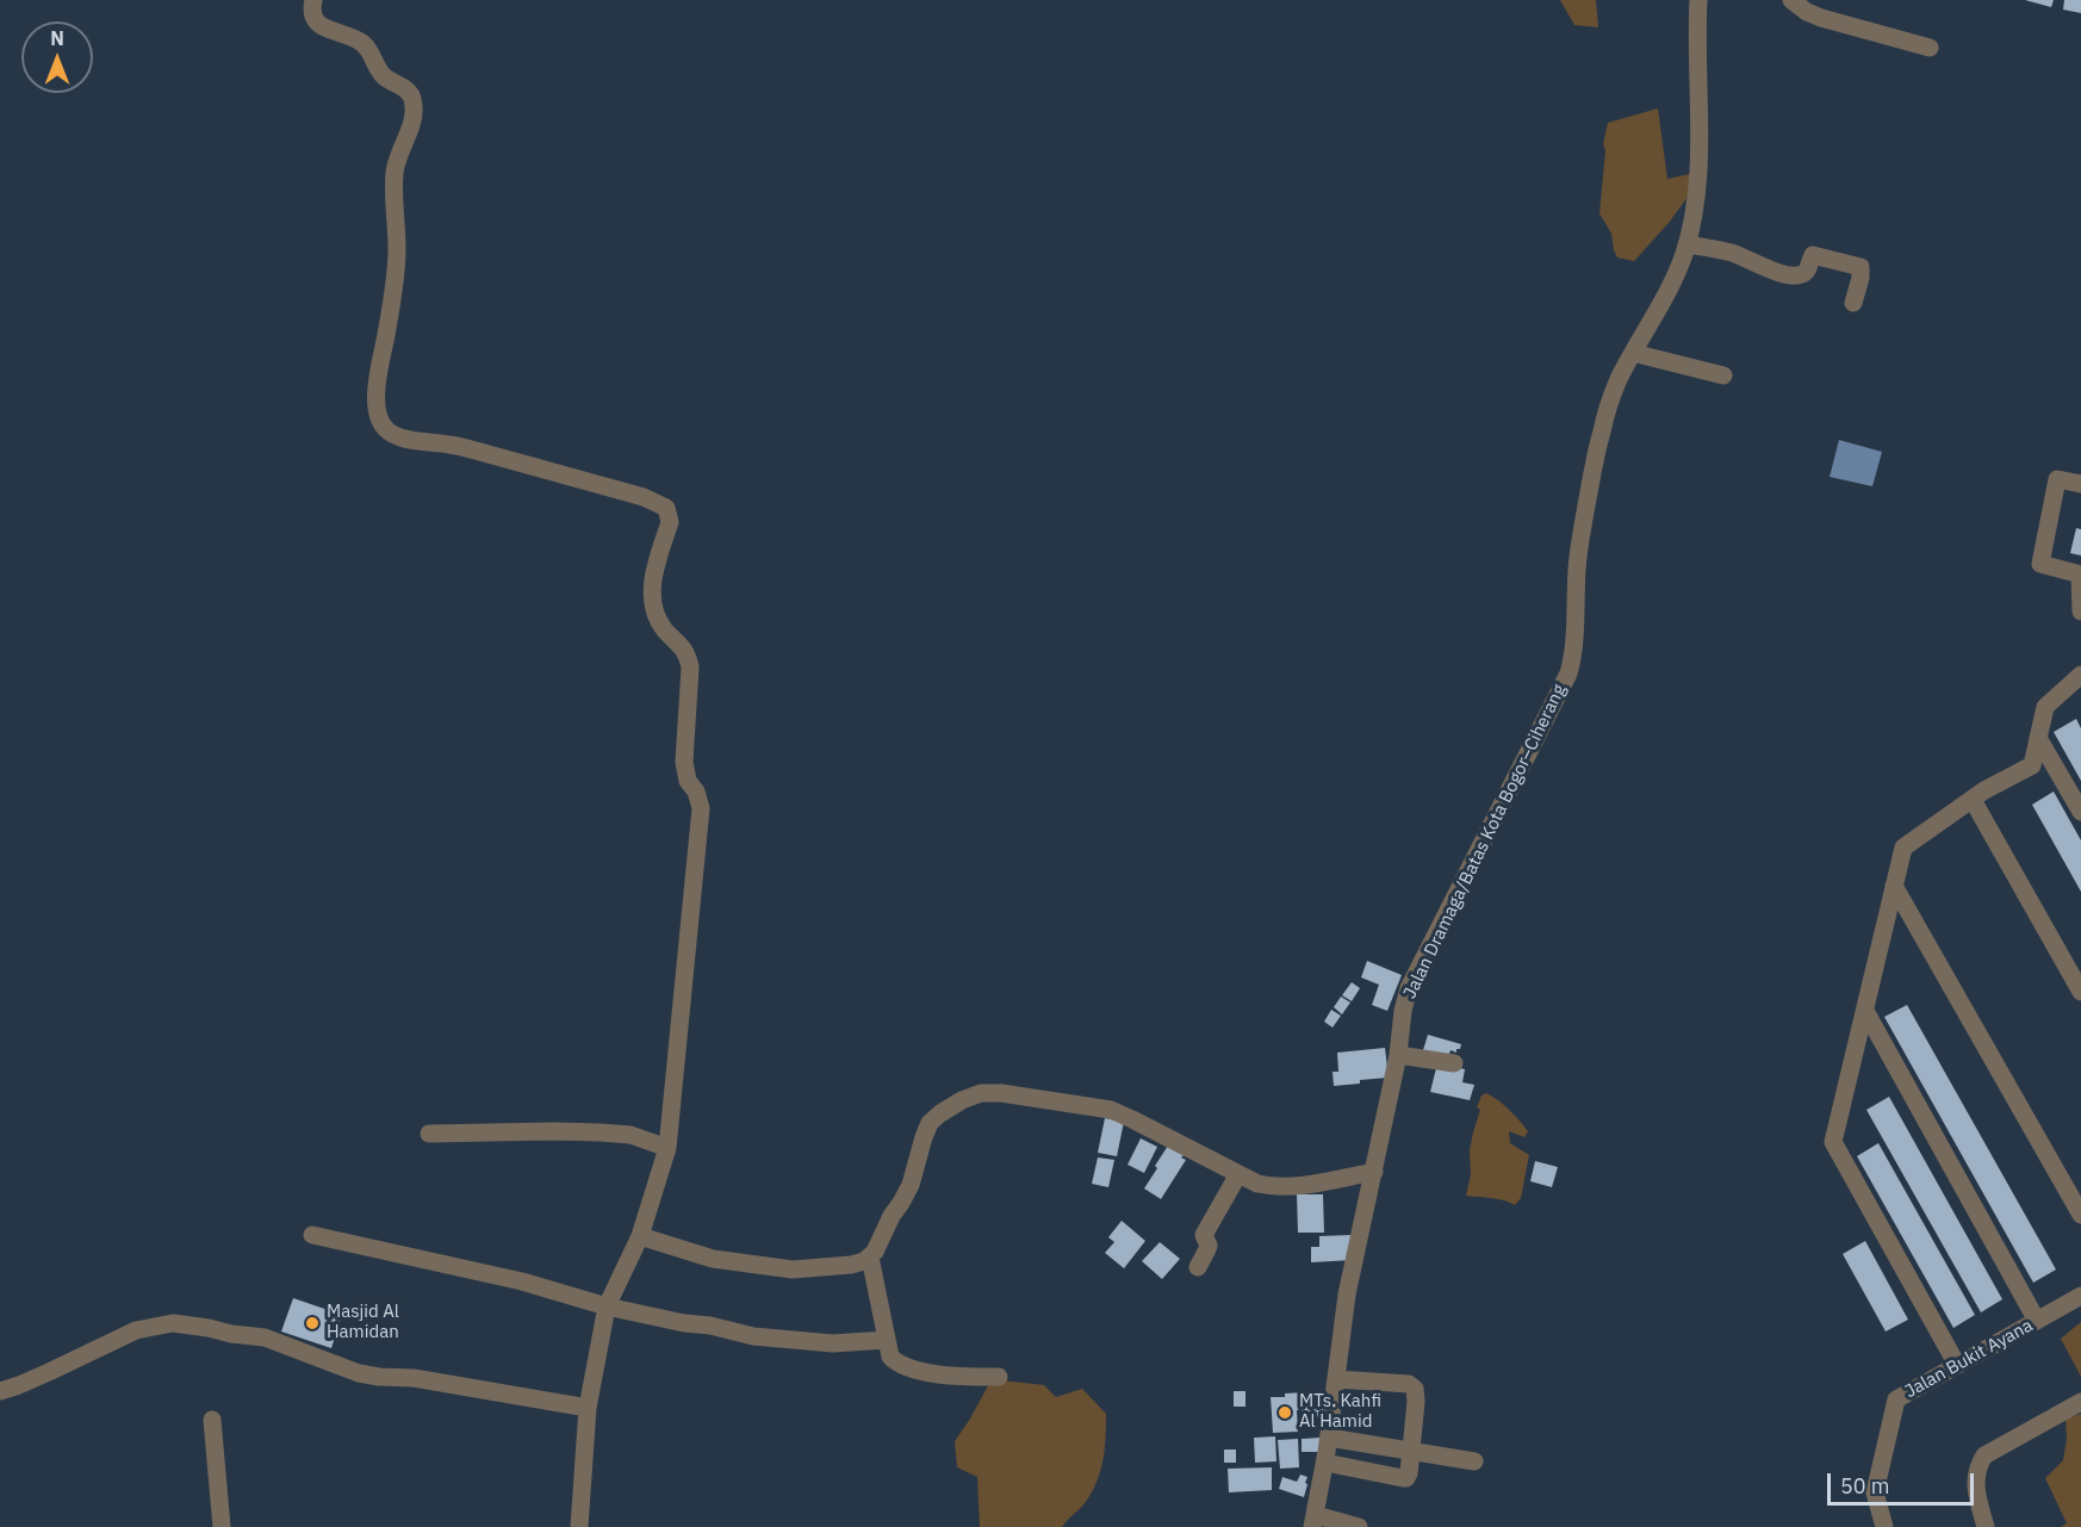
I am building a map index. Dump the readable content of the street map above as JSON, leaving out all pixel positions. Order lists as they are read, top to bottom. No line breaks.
{"streets":{"street":["Jalan Dramaga/Batas Kota Bogor–Ciherang","Jalan Bukit Ayana"]},"places":["Masjid Al Hamidan","MTs. Kahfi Al Hamid"],"scale_bar":"50 m","north":"top"}
